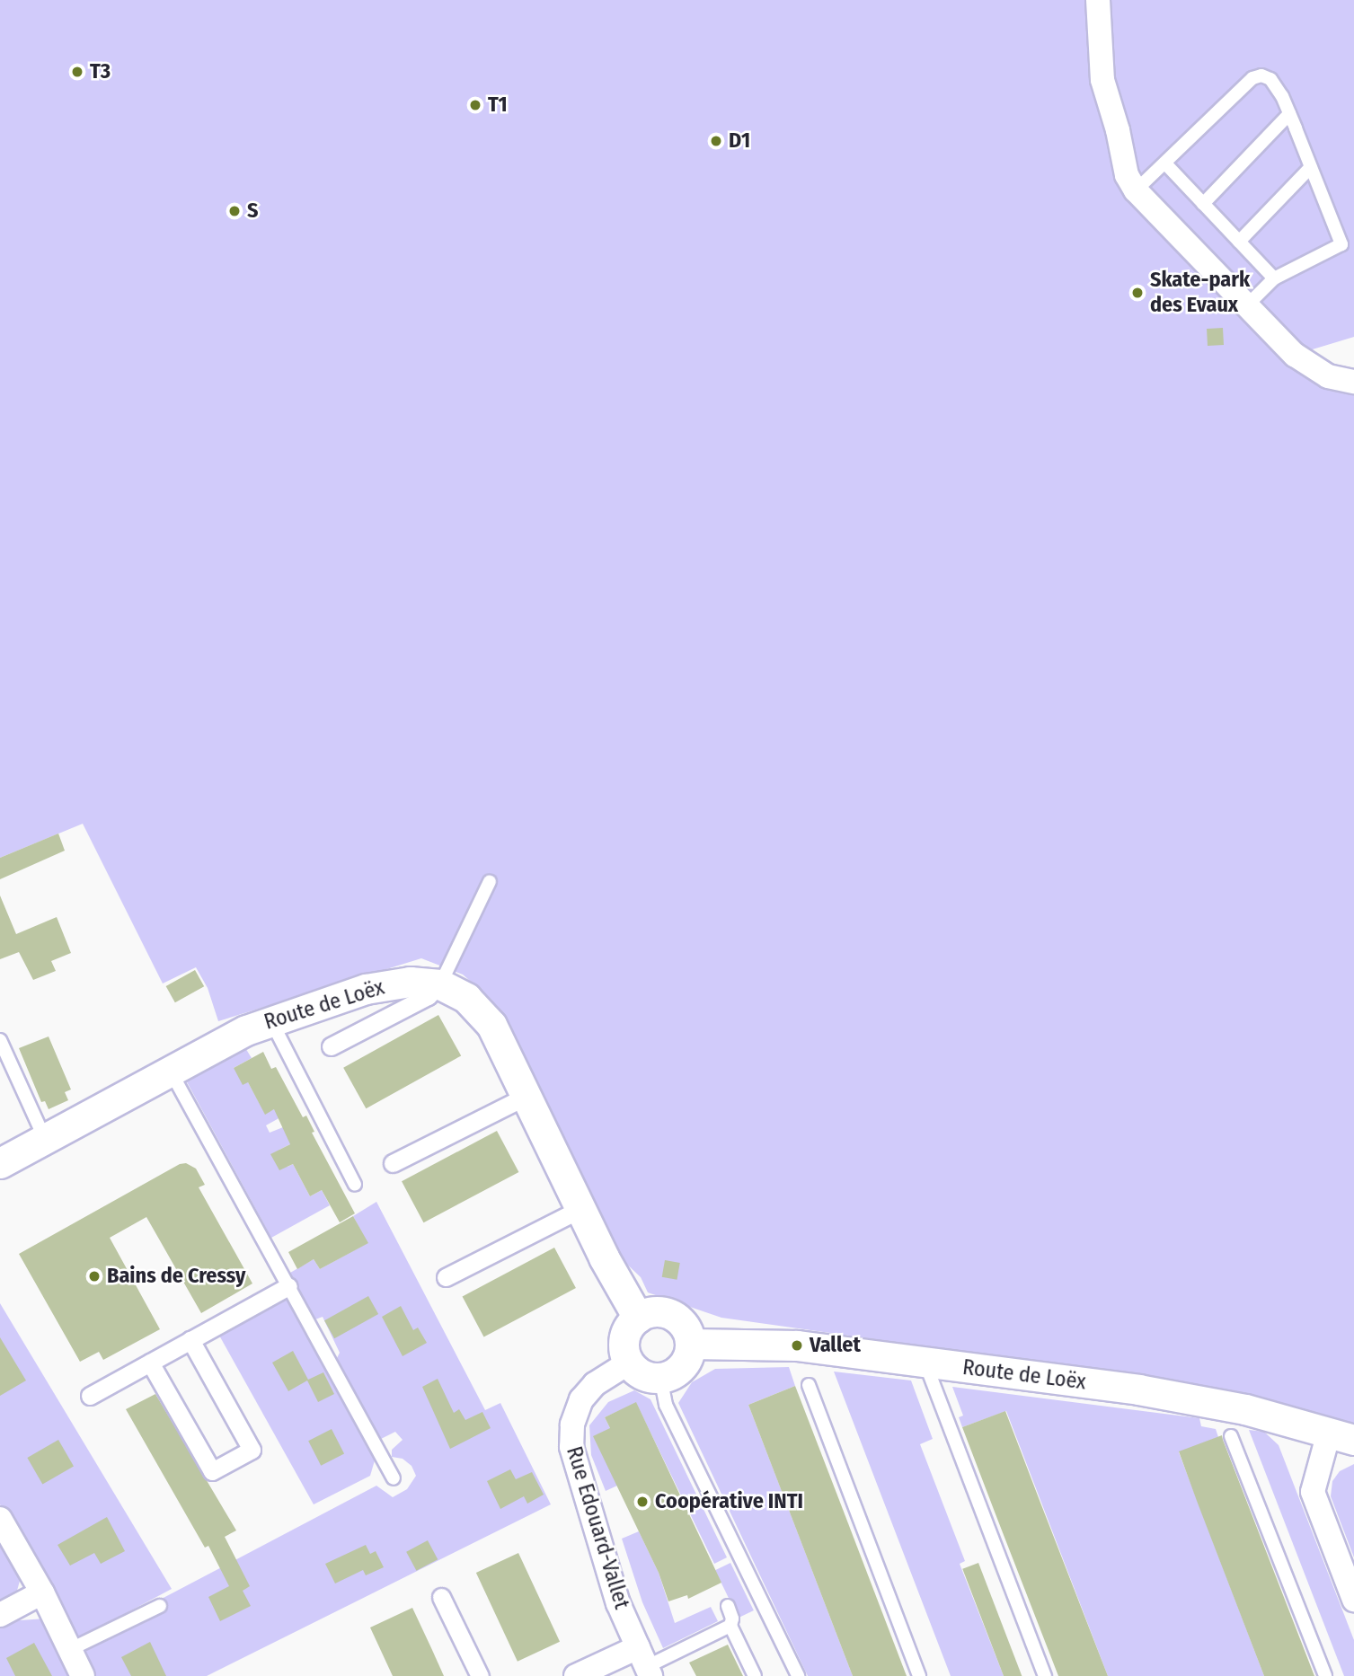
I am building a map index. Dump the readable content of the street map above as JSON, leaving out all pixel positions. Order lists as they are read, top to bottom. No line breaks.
{"streets":{"street":["Route de Loëx","Rue Edouard-Vallet"]},"crossings":[["Route de Loëx","Rue Edouard-Vallet"]],"places":["T3","T1","D1","S","Skate-park des Evaux","Bains de Cressy","Vallet","Coopérative INTI"]}
